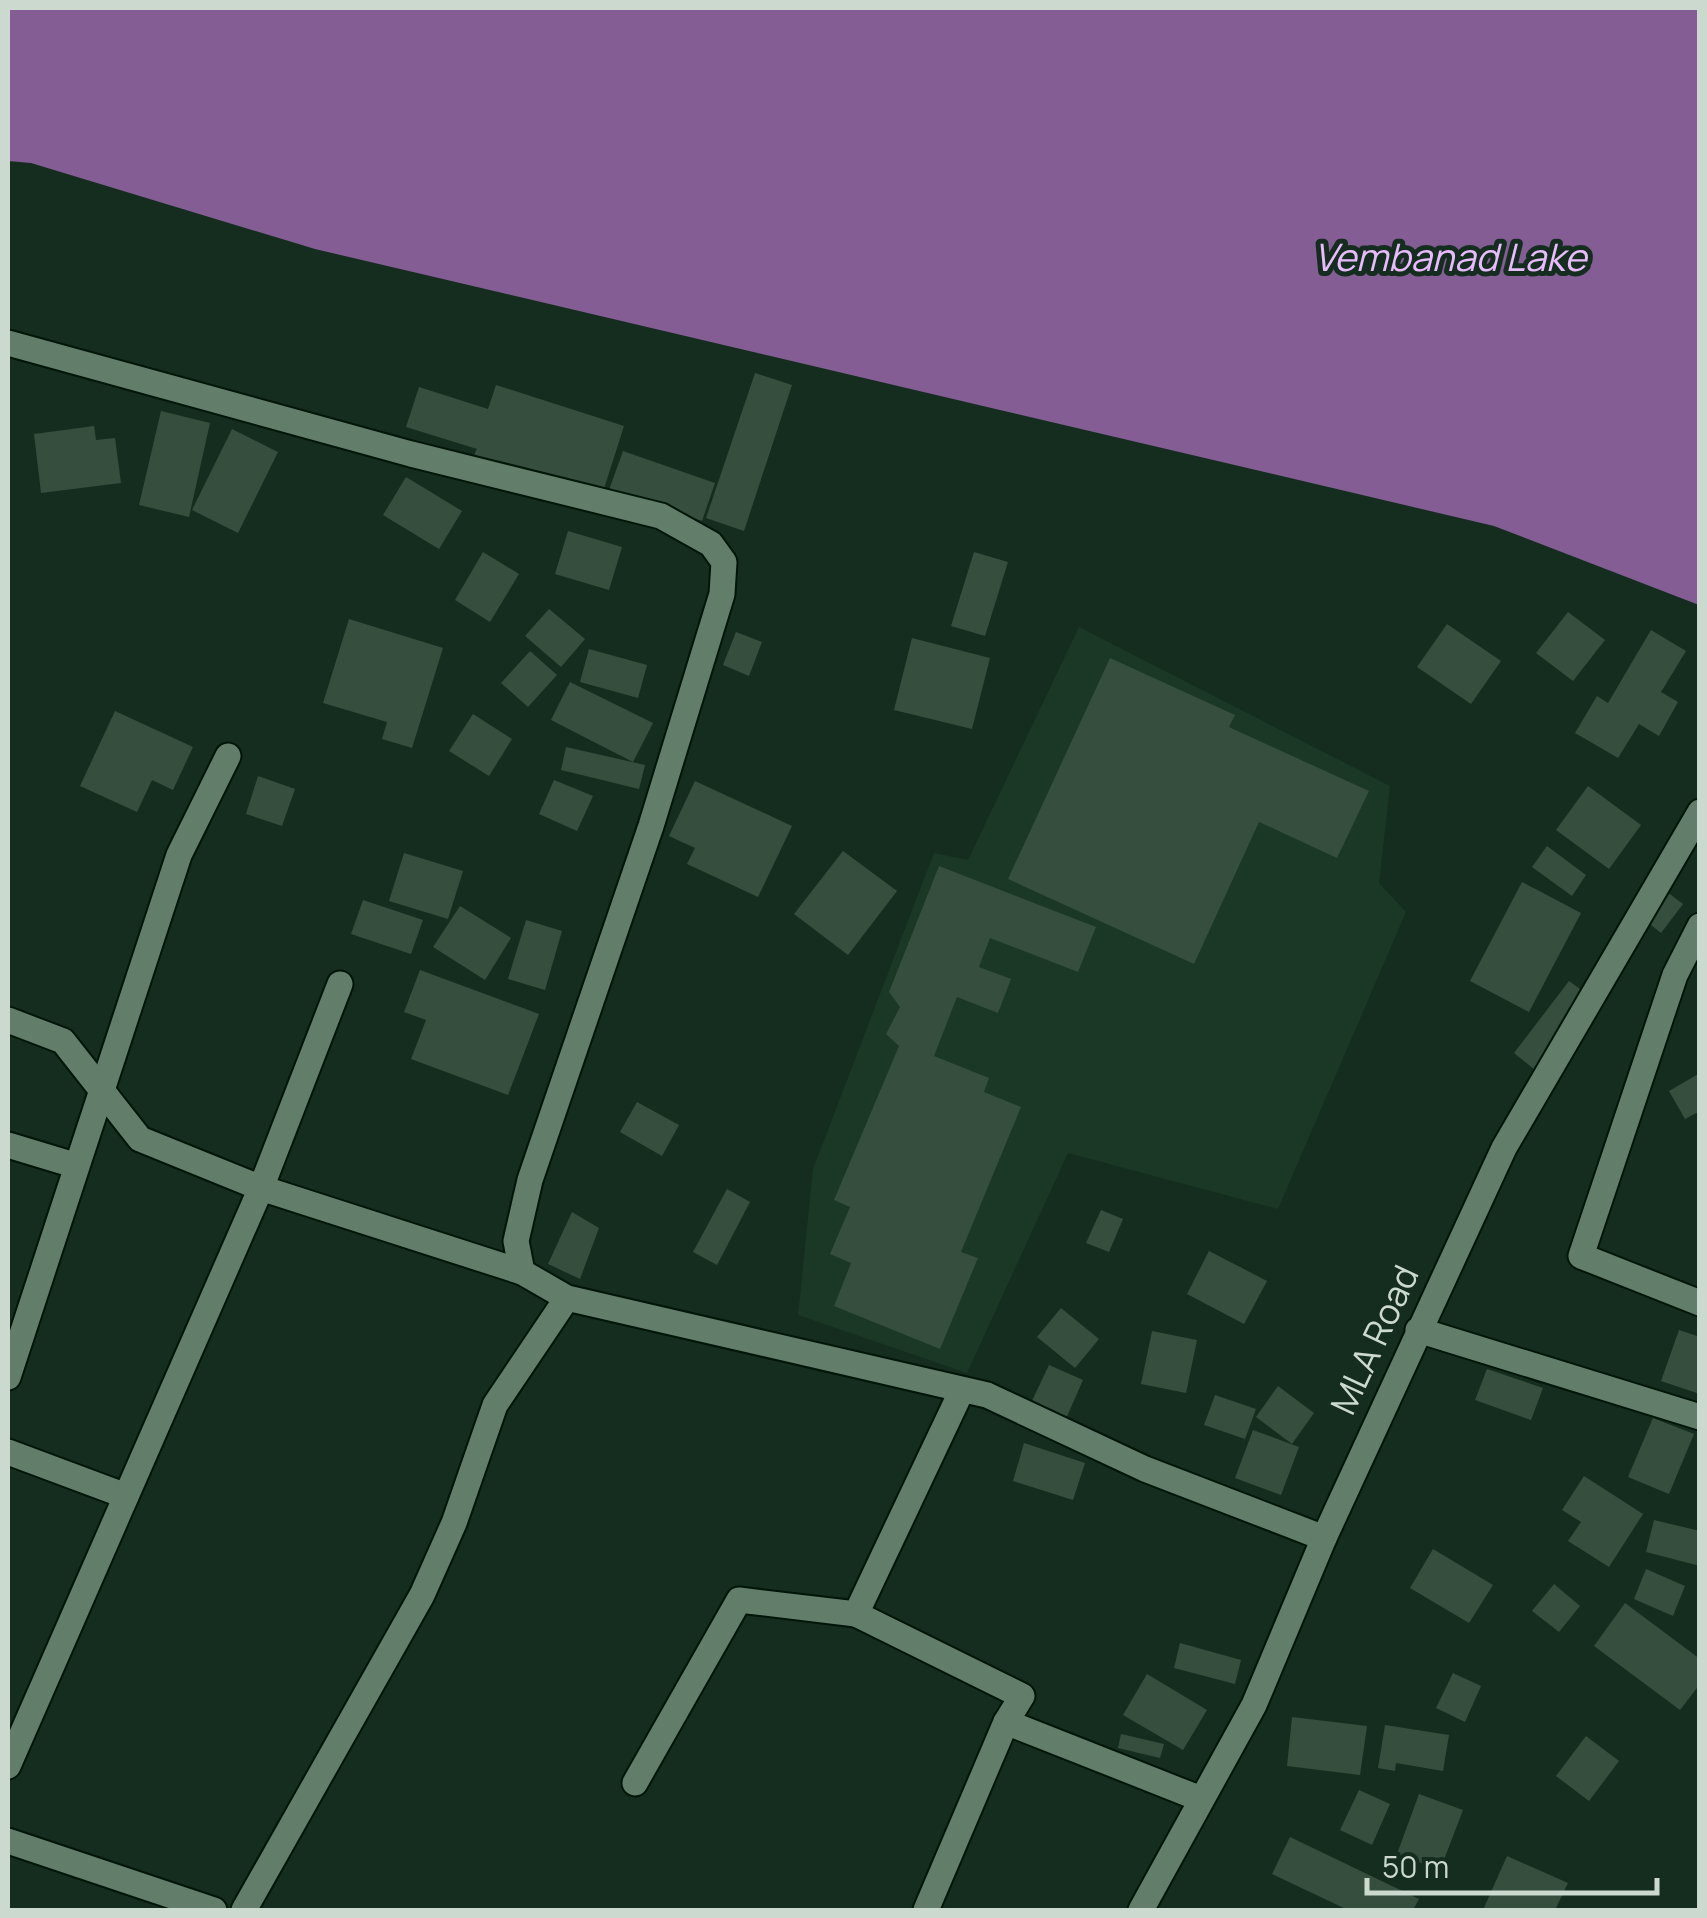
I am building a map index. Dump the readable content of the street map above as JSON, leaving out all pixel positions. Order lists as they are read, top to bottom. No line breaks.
{"streets":{"street":["MLA Road"]},"water":["Vembanad Lake"],"scale_bar":"50 m"}
